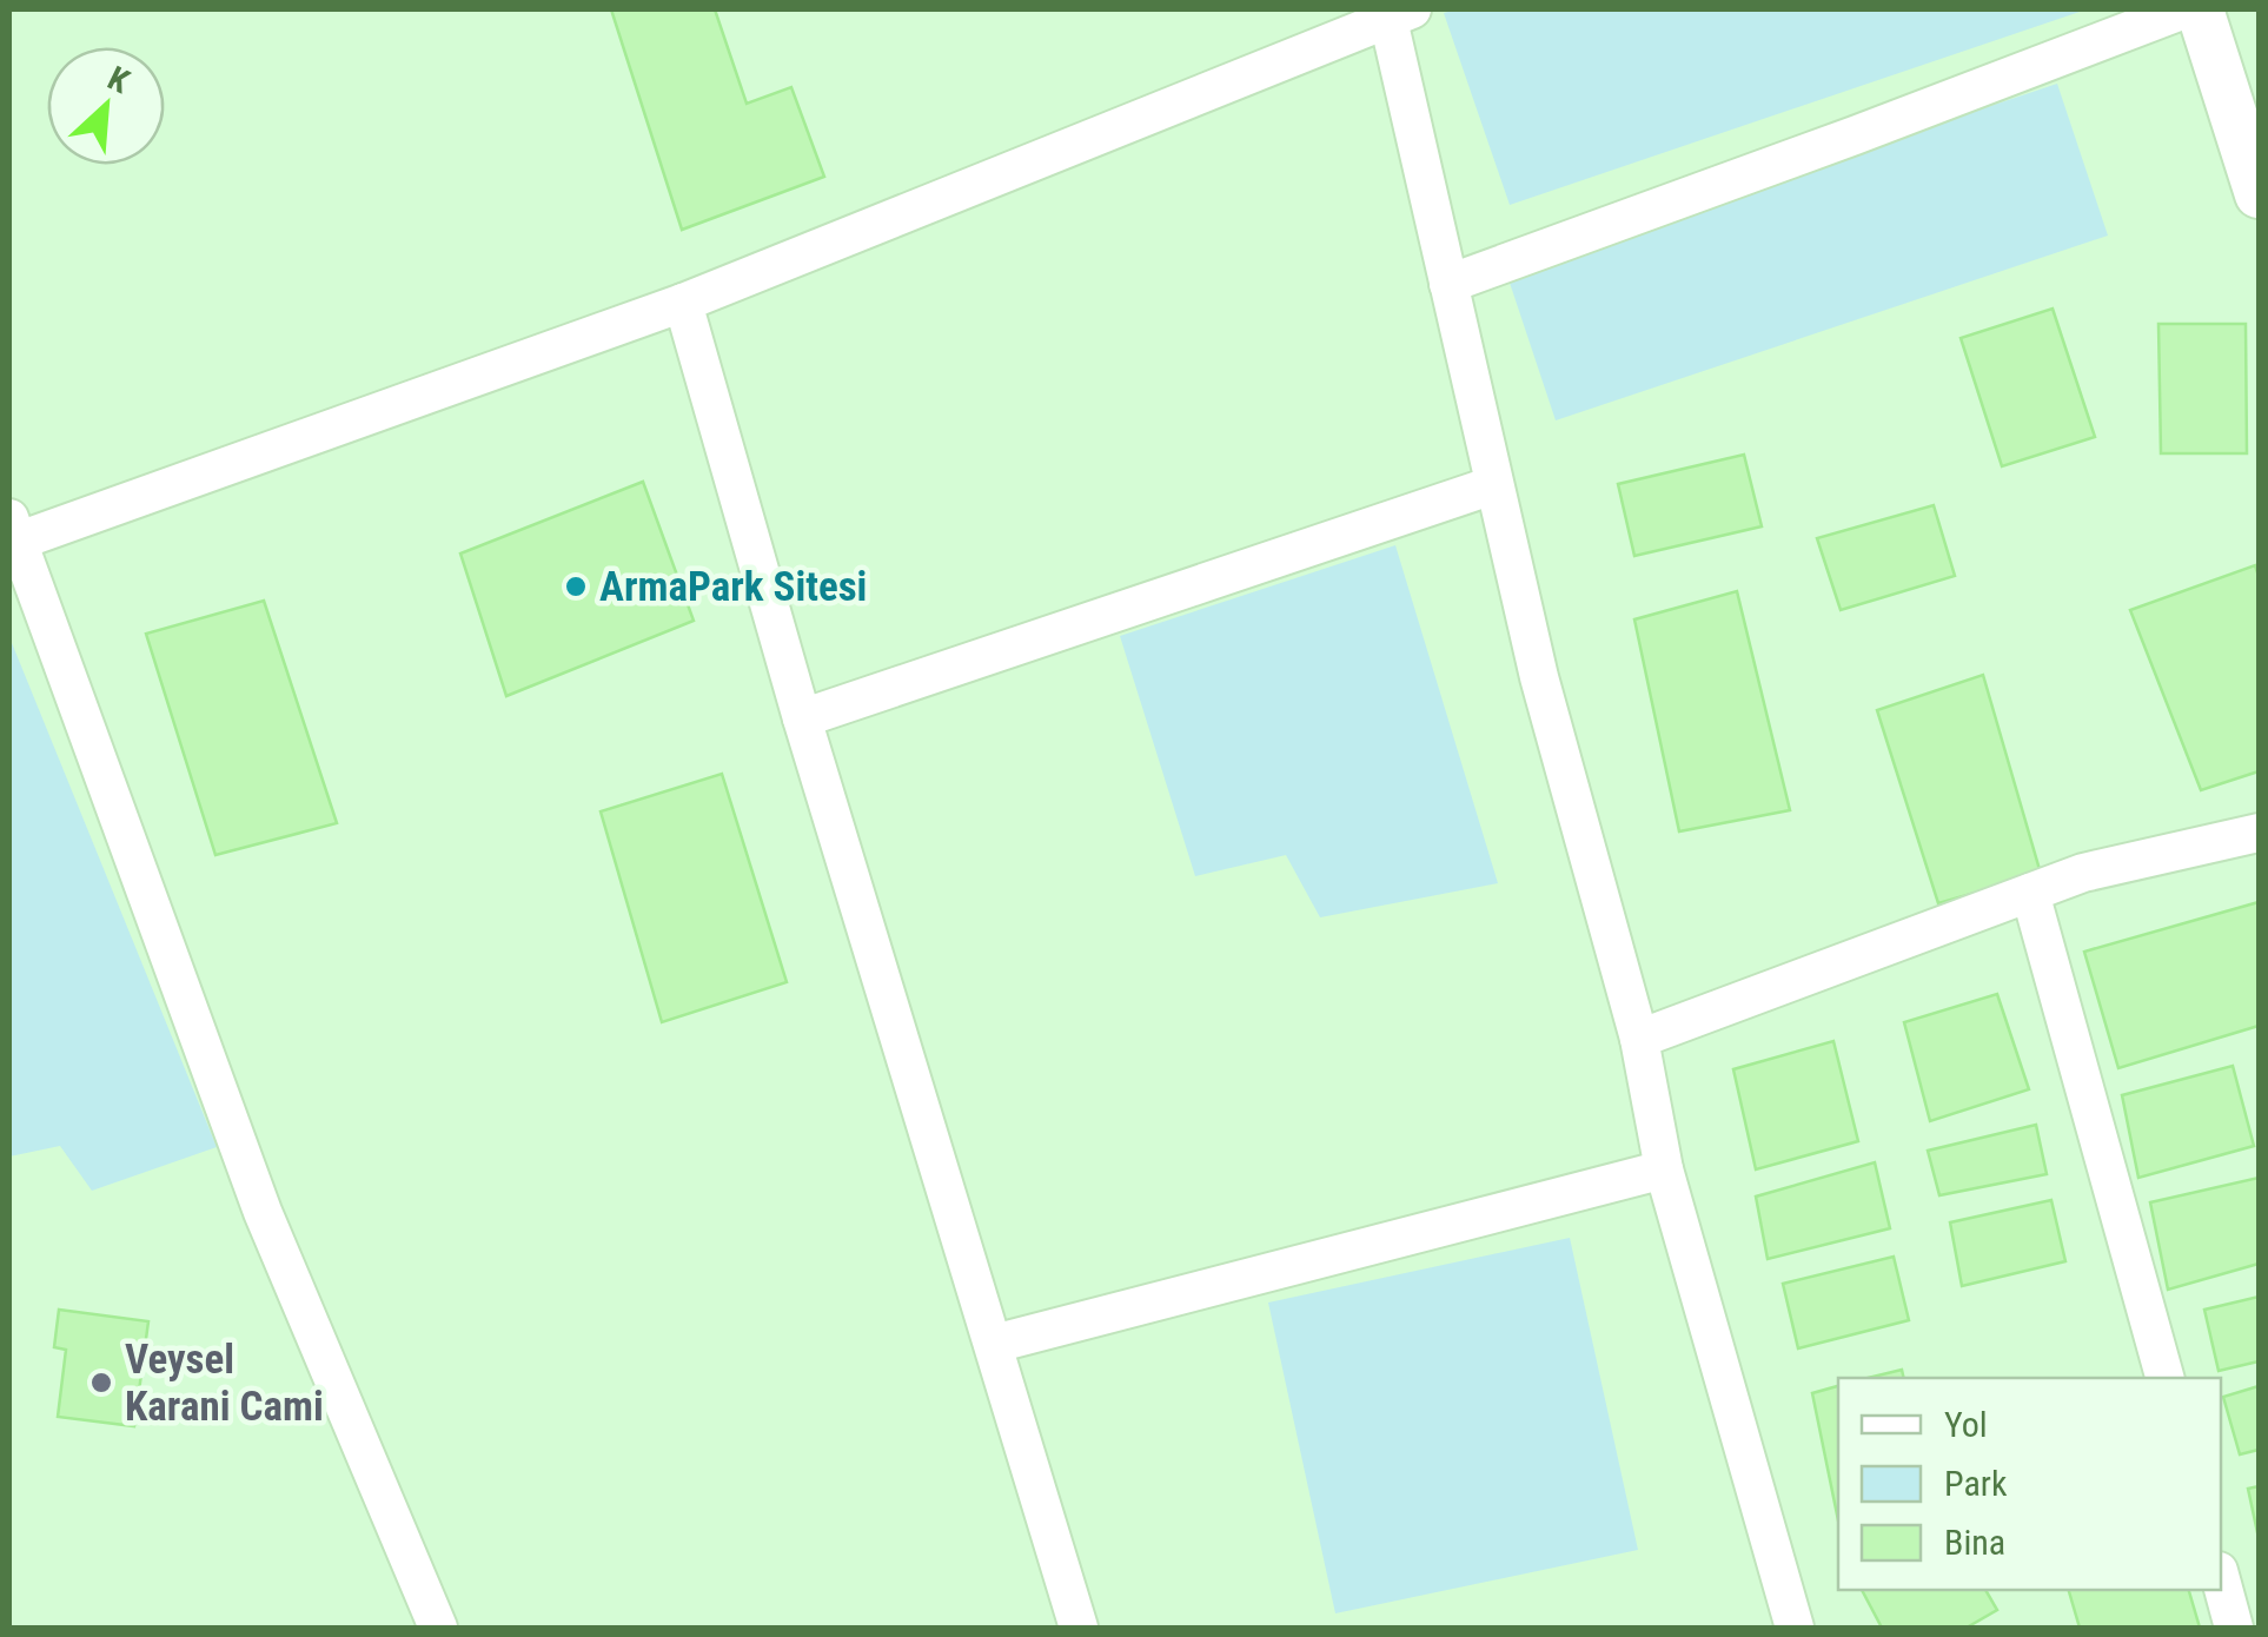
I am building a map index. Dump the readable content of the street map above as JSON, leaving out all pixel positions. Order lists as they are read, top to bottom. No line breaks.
{"places":["ArmaPark Sitesi","Veysel Karani Cami"],"legend":["Yol","Park","Bina"],"north":"top right"}
